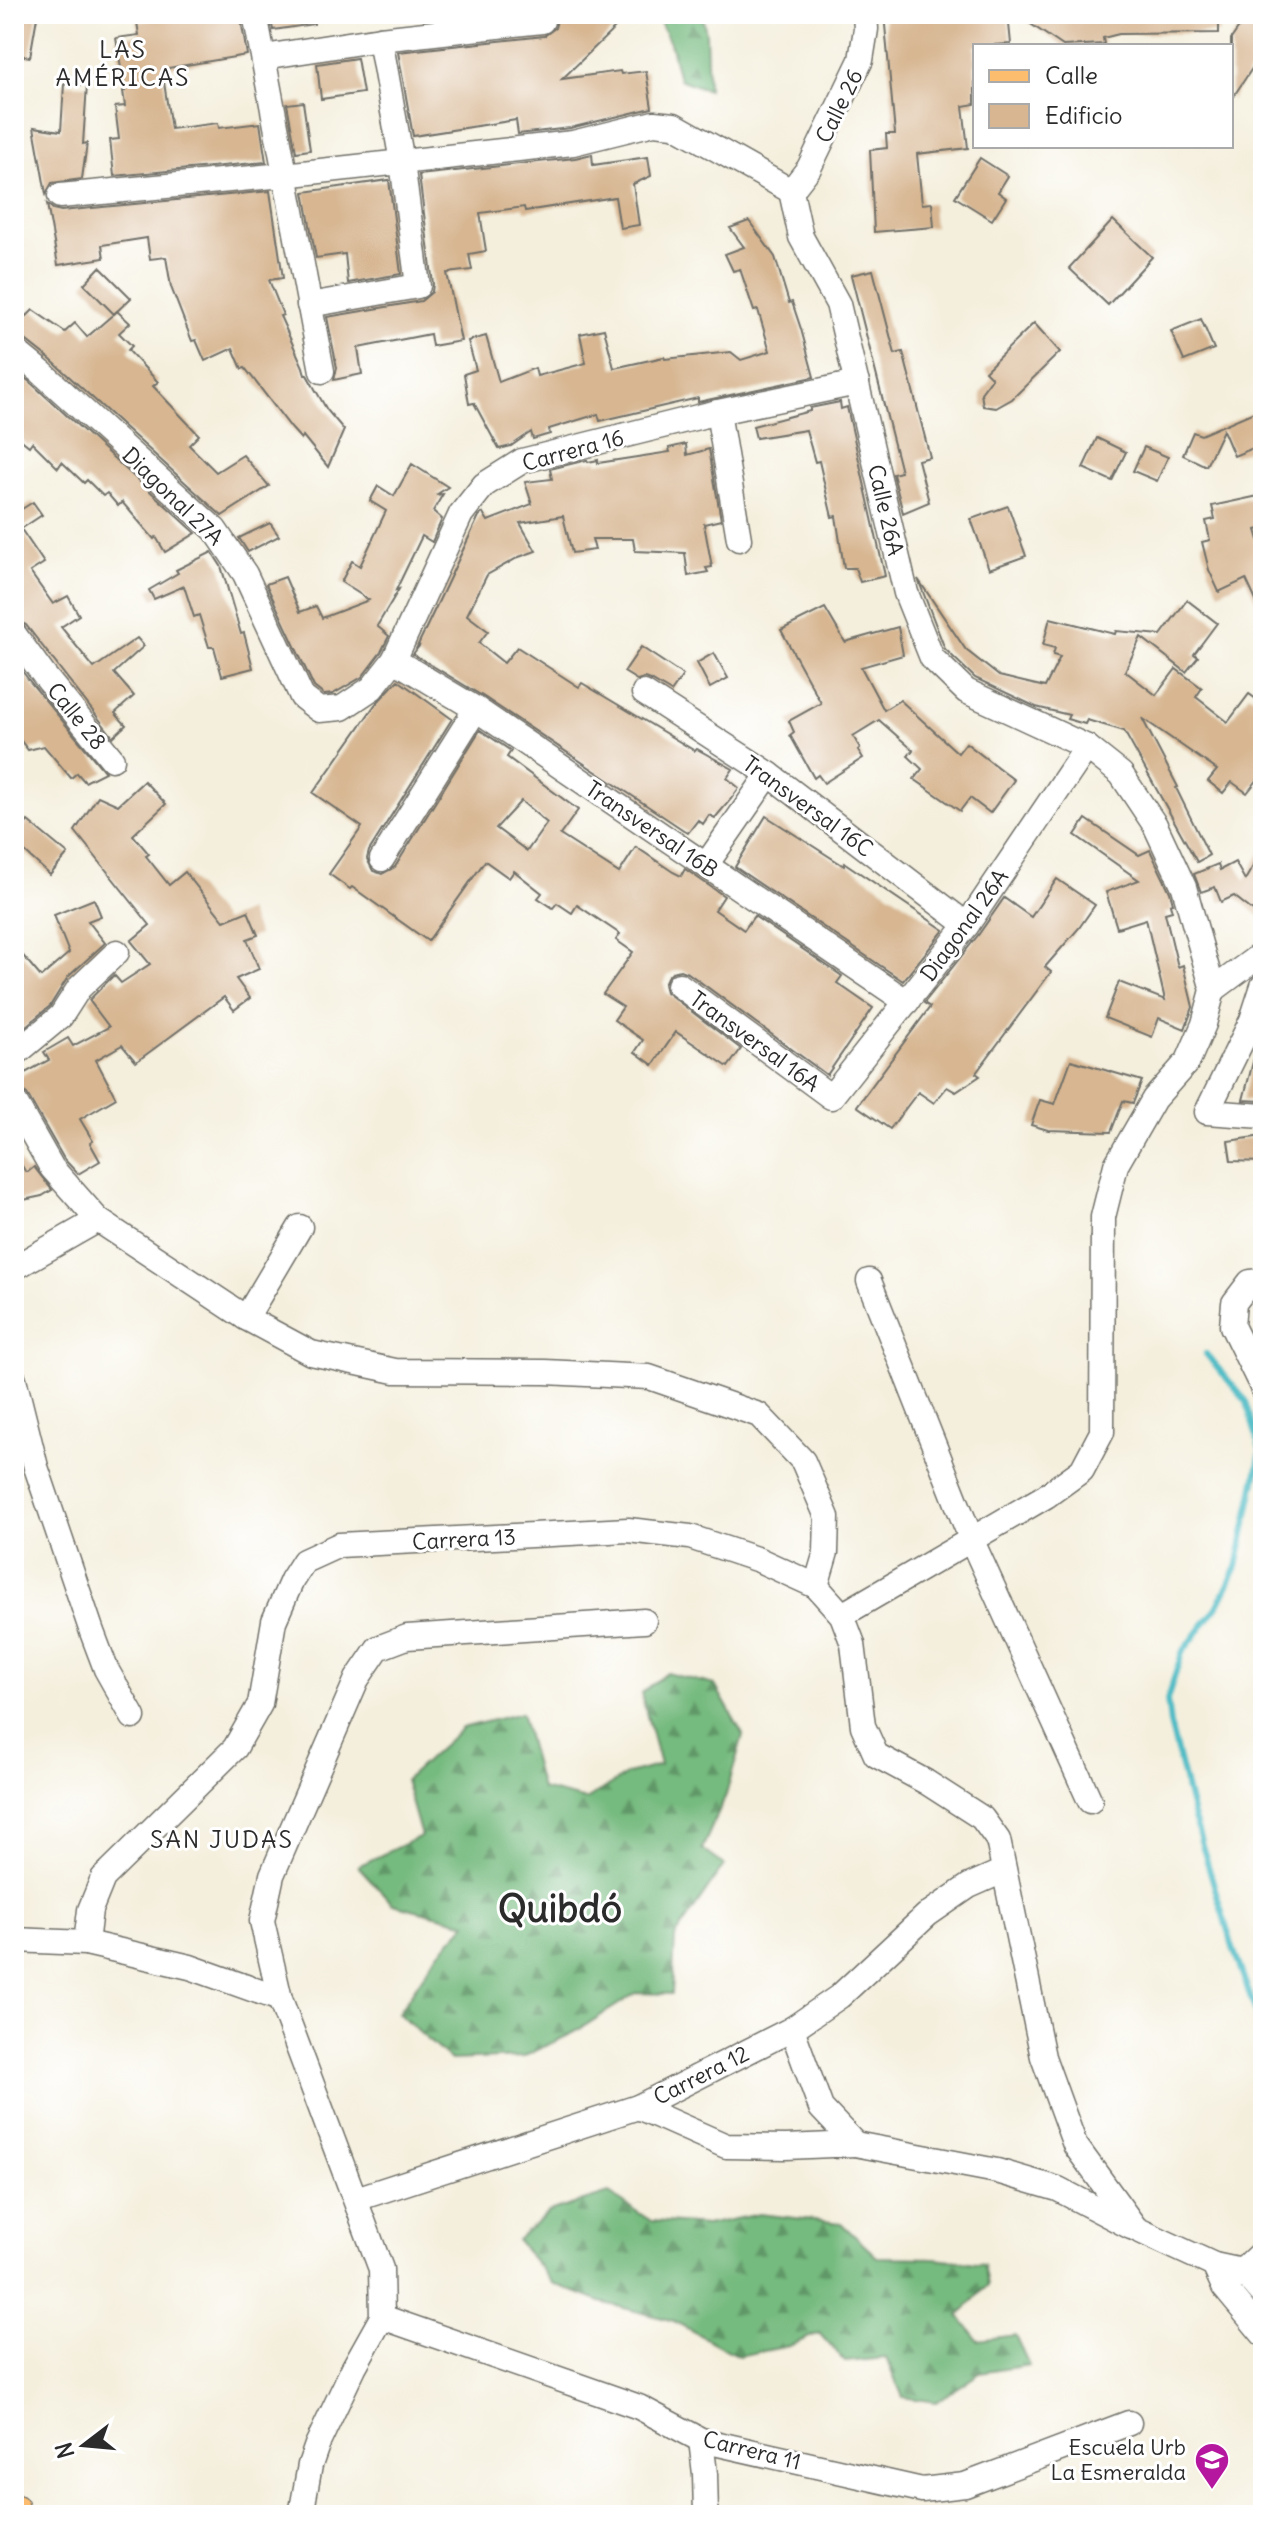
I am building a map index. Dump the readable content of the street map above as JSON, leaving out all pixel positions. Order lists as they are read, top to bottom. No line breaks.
{"streets":{"street":["Calle 26","Carrera 16","Diagonal 27A","Calle 26A","Calle 28","Transversal 16C","Transversal 16B","Diagonal 26A","Transversal 16A","Carrera 13","Carrera 12","Carrera 11"]},"crossings":[["Calle 26","Calle 26A"],["Carrera 16","Diagonal 27A"],["Carrera 16","Calle 26A"],["Carrera 16","Transversal 16B"],["Calle 26A","Diagonal 26A"],["Transversal 16C","Diagonal 26A"],["Transversal 16B","Diagonal 26A"],["Diagonal 26A","Transversal 16A"]],"districts":["LAS AMÉRICAS","SAN JUDAS","Quibdó"],"places":{"school or university":["Escuela Urb La Esmeralda"]},"legend":["Calle","Edificio"],"north":"left"}
